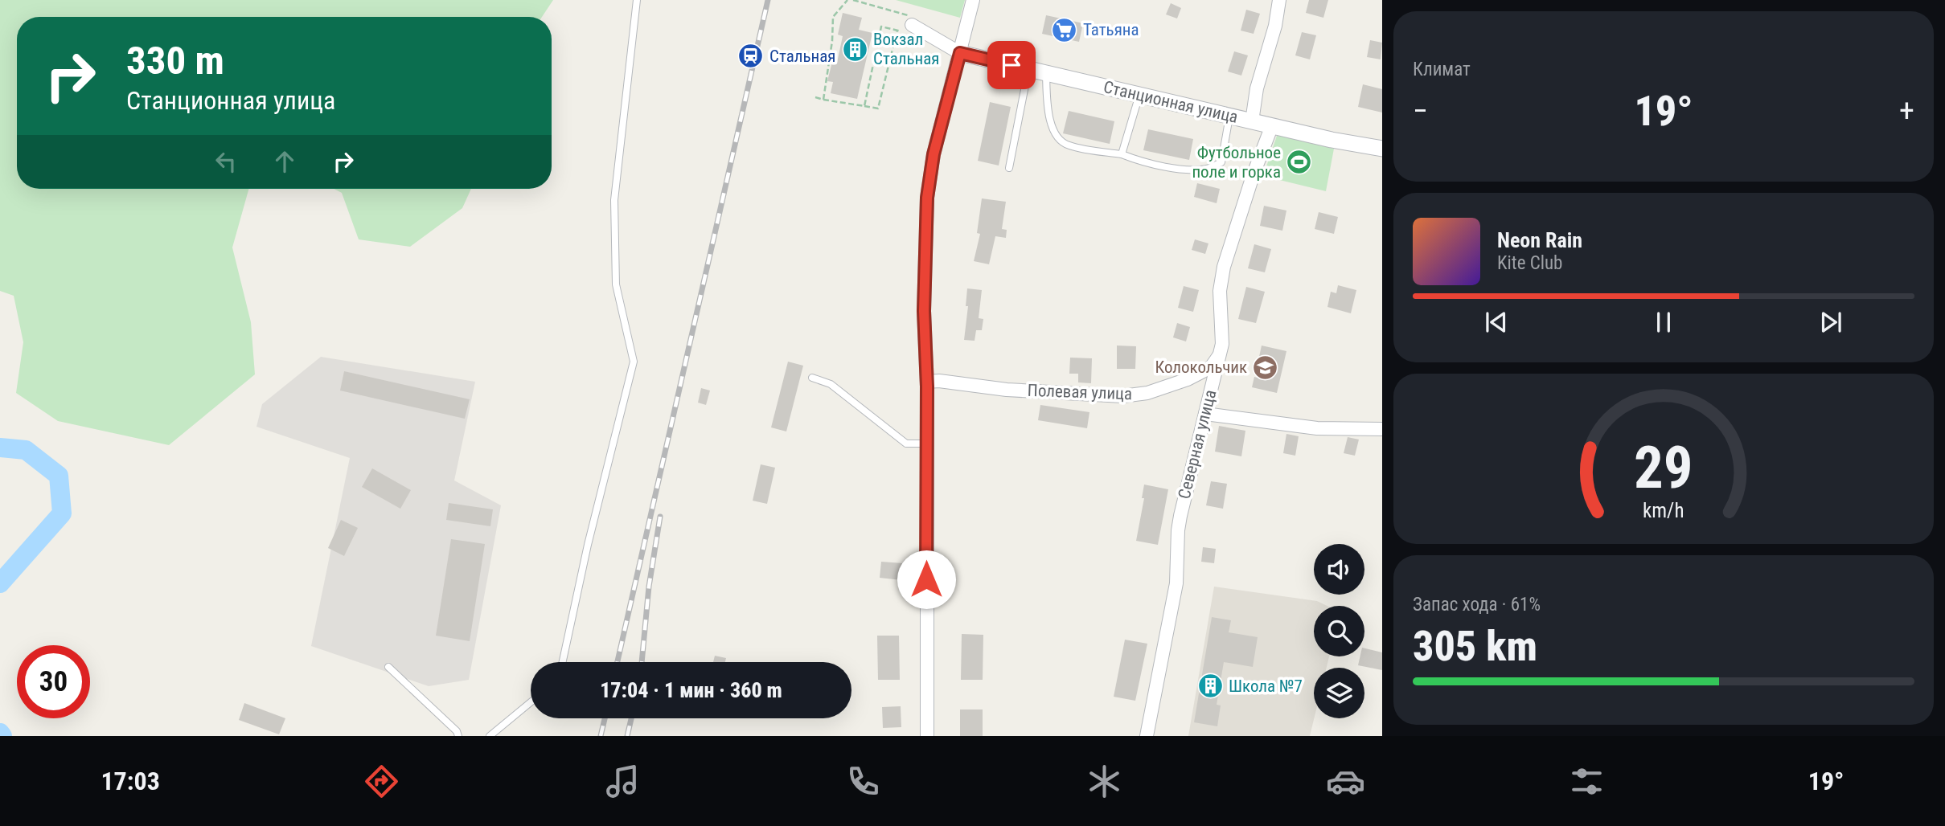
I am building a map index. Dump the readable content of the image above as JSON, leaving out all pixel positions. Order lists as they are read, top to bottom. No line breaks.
{"streets":{"street":["Станционная улица","Полевая улица","Северная улица"]},"crossings":[["Станционная улица","Северная улица"],["Полевая улица","Северная улица"]],"places":{"supermarket":["Татьяна"],"building":["Вокзал Стальная","Школа №7"],"station":["Стальная"],"sports":["Футбольное поле и горка"],"school or university":["Колокольчик"]},"page":{"tile":["Климат",["Запас хода · 61%","305 km"]],"turn":["330 m","Станционная улица"],"heat":["−","19°","+"],"song":["Neon Rain","Kite Club"],"limit":"30","trip":"17:04 · 1 мин · 360 m","tabs":["17:03","19°"],"gauge":["29","km/h"]}}
